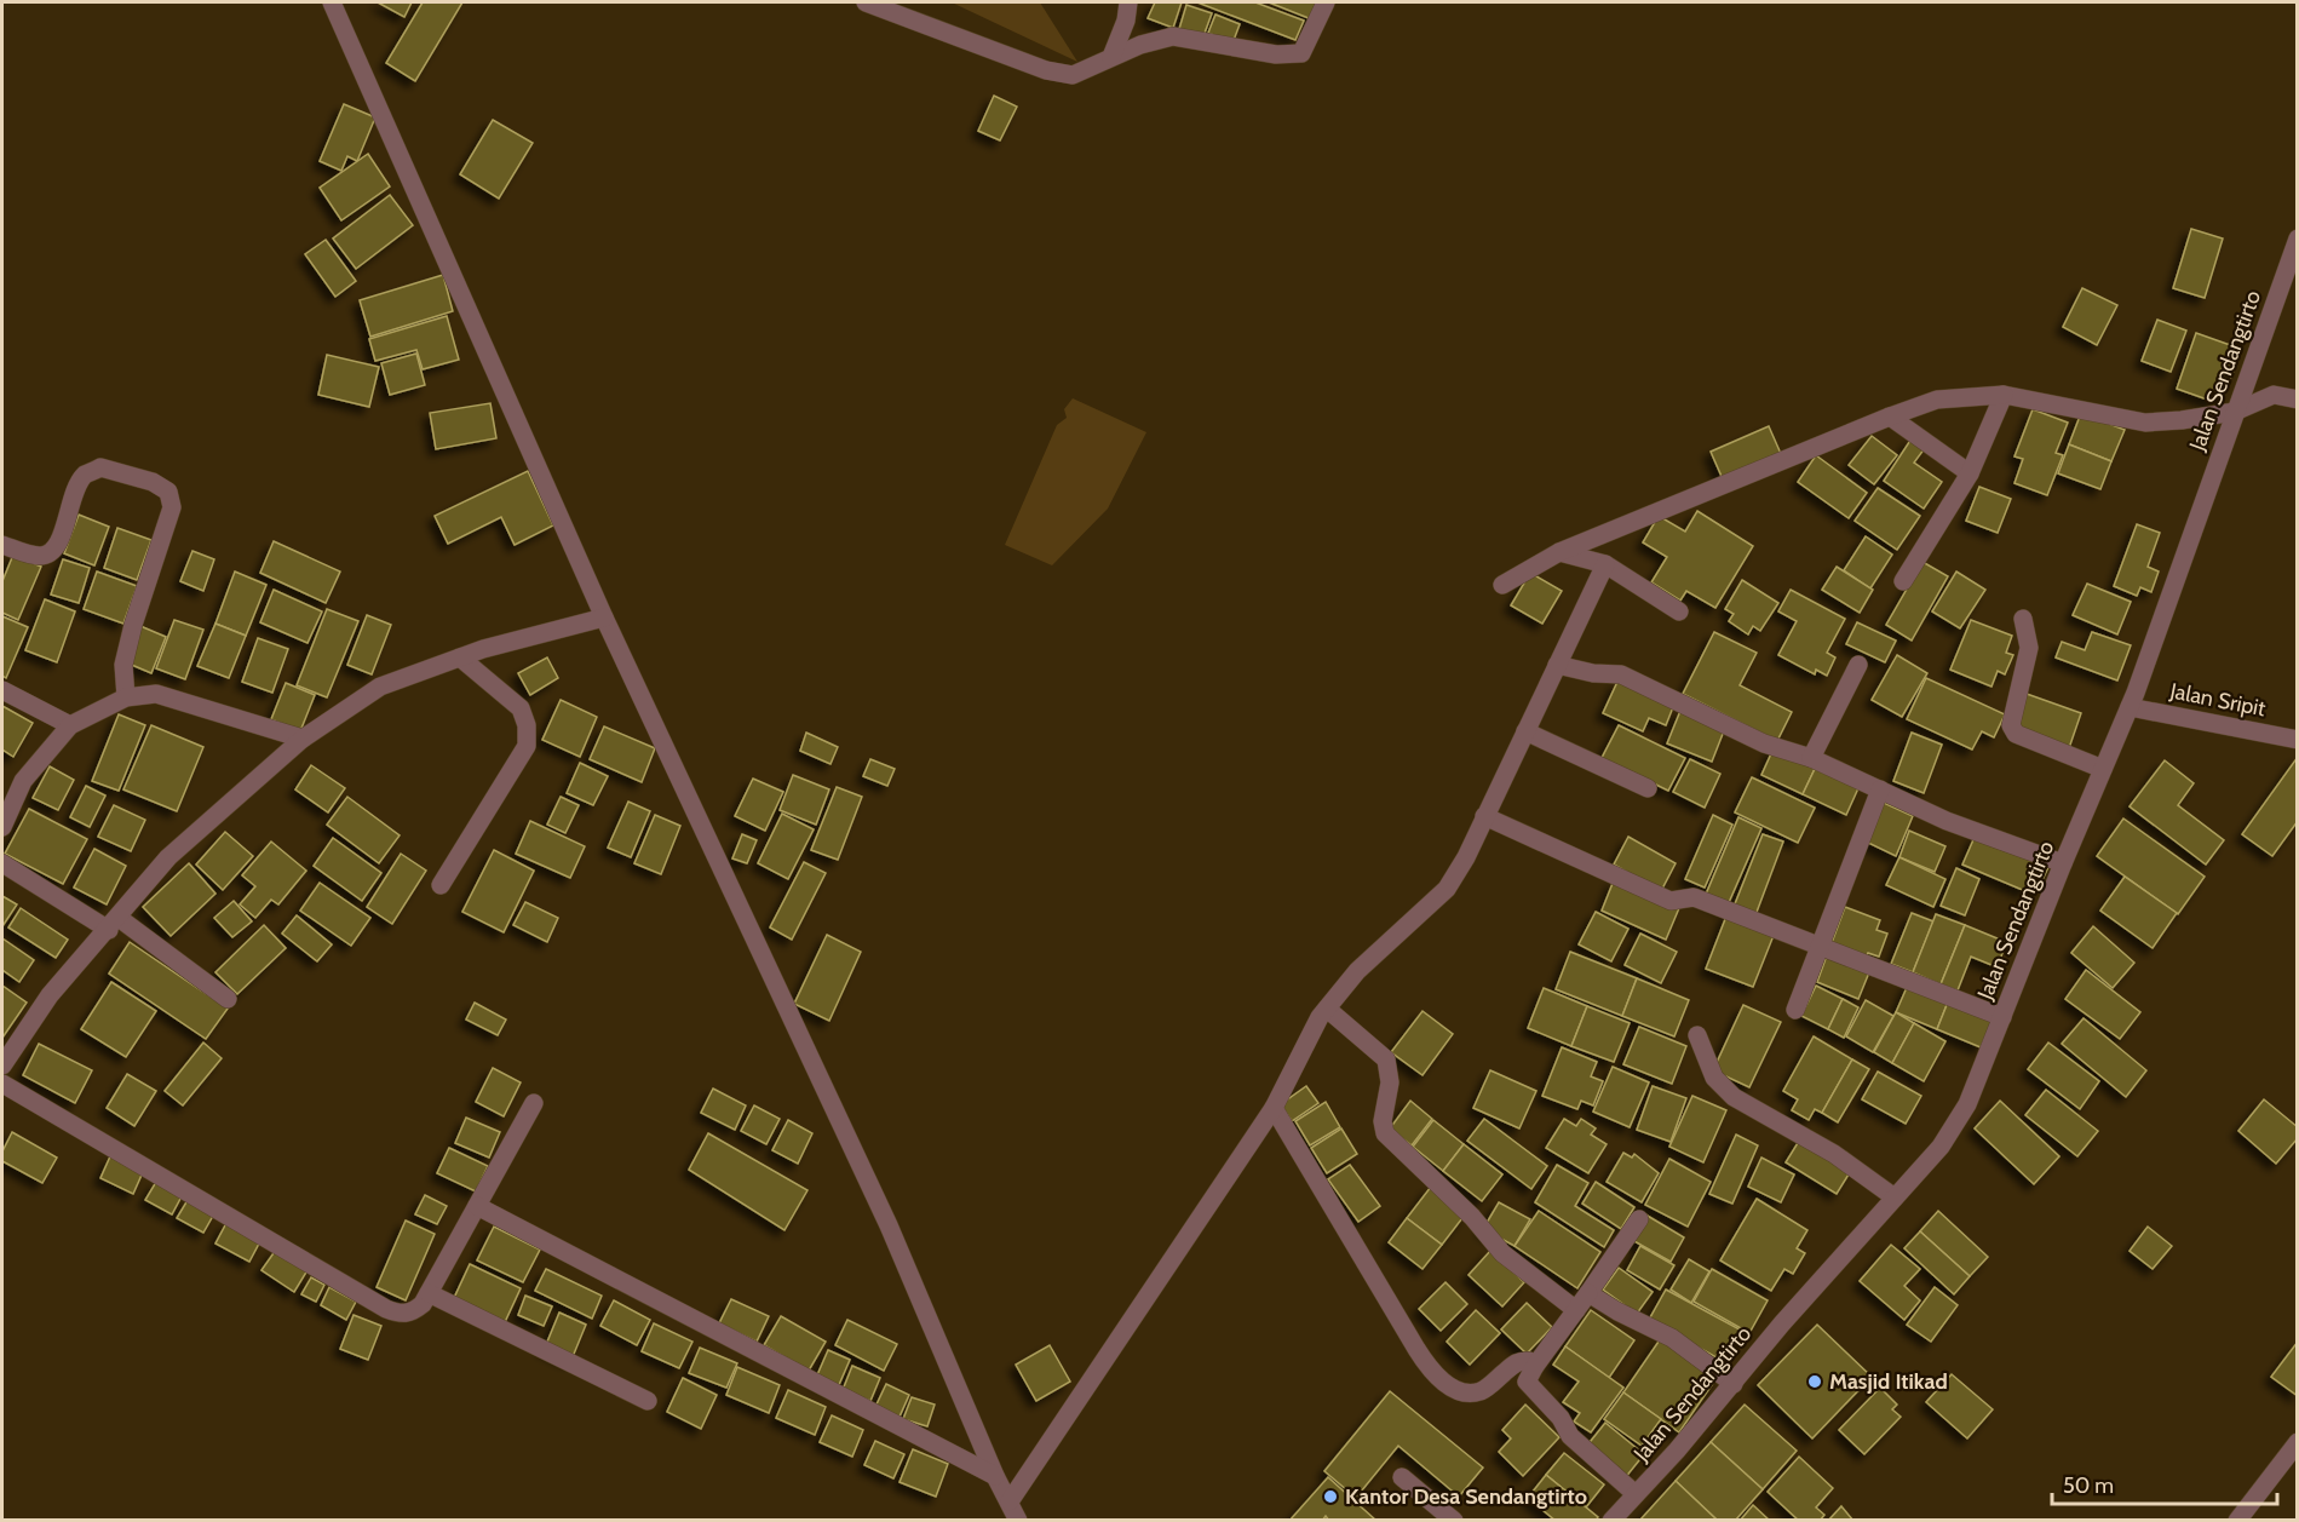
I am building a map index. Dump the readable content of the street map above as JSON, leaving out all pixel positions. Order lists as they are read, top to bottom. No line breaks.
{"streets":{"street":["Jalan Sendangtirto","Jalan Sripit"]},"crossings":[["Jalan Sendangtirto","Jalan Sripit"]],"places":["Masjid Itikad","Kantor Desa Sendangtirto"],"scale_bar":"50 m"}
